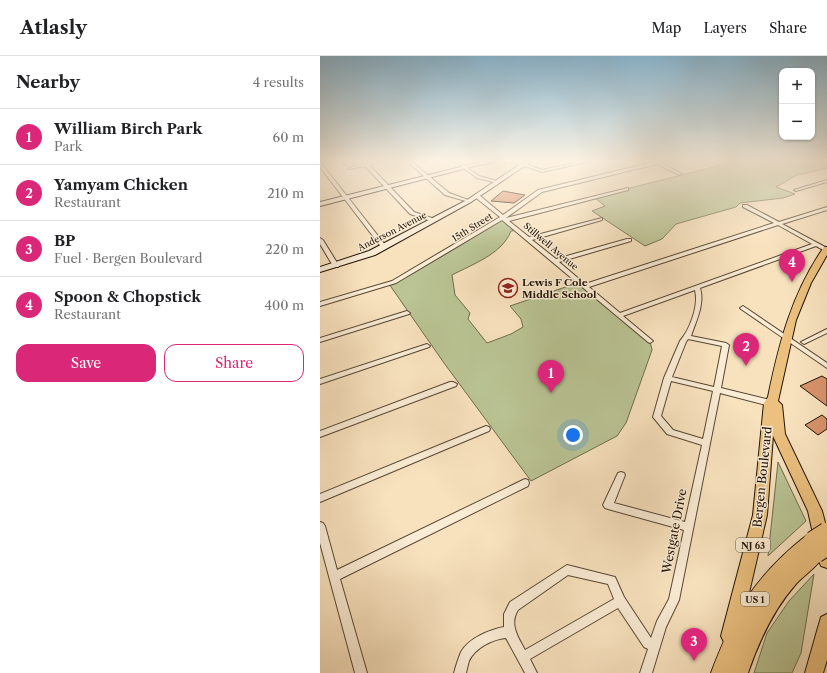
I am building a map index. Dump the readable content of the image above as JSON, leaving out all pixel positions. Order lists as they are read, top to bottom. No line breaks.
{"streets":{"highway":["US 1"],"main road":["Anderson Avenue","Bergen Boulevard","NJ 63"],"street":["15th Street","Stillwell Avenue","Westgate Drive"]},"crossings":[["15th Street","Stillwell Avenue"],["Anderson Avenue","Stillwell Avenue"],["Bergen Boulevard","US 1"]],"places":{"school or university":["Lewis F Cole Middle School"]},"page":{"header":"Atlasly","nav":["Map","Layers","Share"],"heading":["Nearby","4 results"],"map_buttons":["+","−"],"list":[{"mark":"1","name":"William Birch Park","note":"Park","value":"60 m"},{"mark":"2","name":"Yamyam Chicken","note":"Restaurant","value":"210 m"},{"mark":"3","name":"BP","note":"Fuel · Bergen Boulevard","value":"220 m"},{"mark":"4","name":"Spoon & Chopstick","note":"Restaurant","value":"400 m"}],"pins":["4","2","1","3"],"buttons":["Save","Share"]}}
